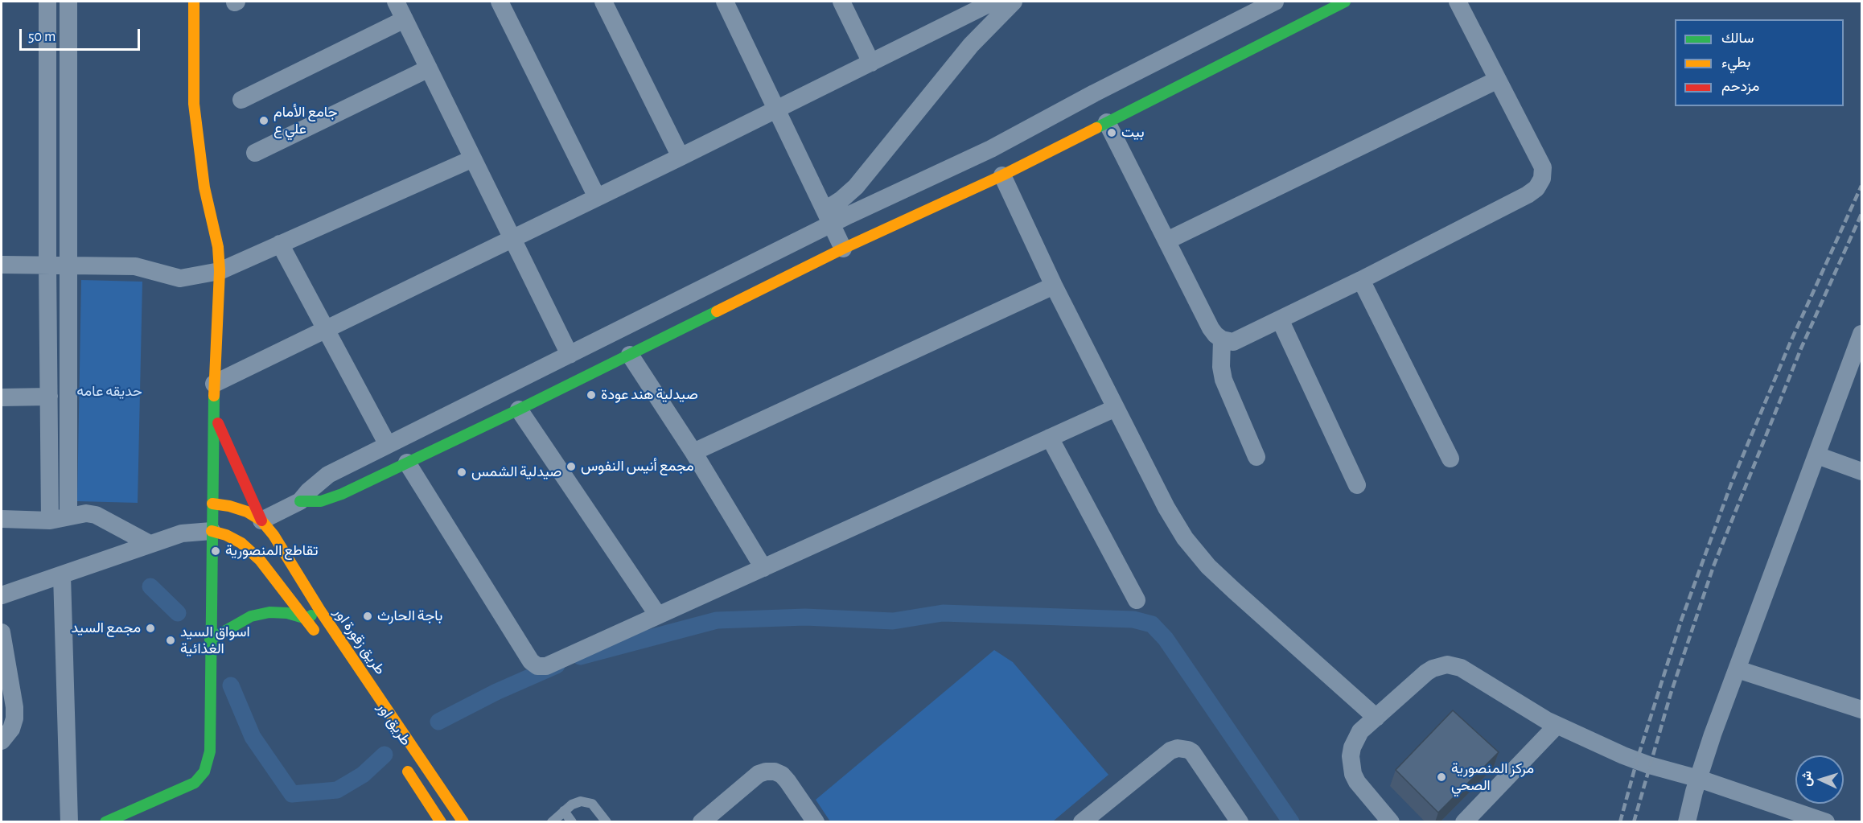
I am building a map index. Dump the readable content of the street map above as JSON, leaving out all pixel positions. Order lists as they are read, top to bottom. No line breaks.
{"streets":{"street":["طريق زقورة اور","طريق اور"]},"parks":["حديقه عامه"],"places":["جامع الأمام علي ع","بيت","صيدلية هند عودة","مجمع أنيس النفوس","صيدلية الشمس","تقاطع المنصورية","باجة الحارث","مجمع السيد","اسواق السيد الغذائية","مركز المنصورية الصحي"],"legend":["سالك","بطيء","مزدحم"],"scale_bar":"50 m","north":"left"}
